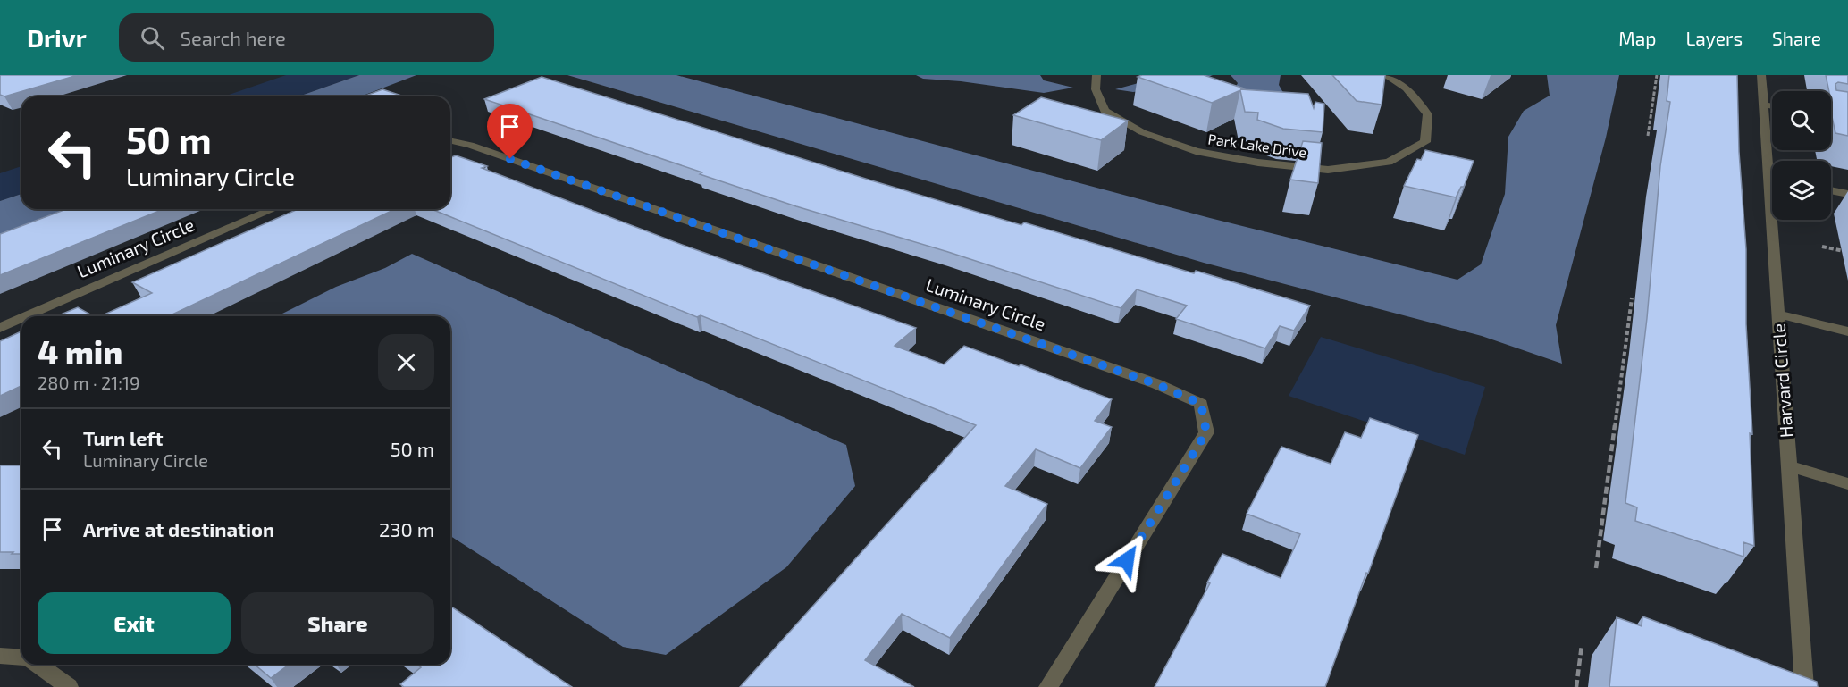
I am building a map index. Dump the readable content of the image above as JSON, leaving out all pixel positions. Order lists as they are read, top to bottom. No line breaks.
{"streets":{"street":["Park Lake Drive","Luminary Circle","Harvard Circle"]},"page":{"header":"Drivr","search":"Search here","nav":["Map","Layers","Share"],"turn":["50 m","Luminary Circle"],"heading":["4 min","280 m · 21:19"],"list":[{"name":"Turn left","note":"Luminary Circle","value":"50 m"},{"name":"Arrive at destination","value":"230 m"}],"buttons":["Exit","Share"]}}
